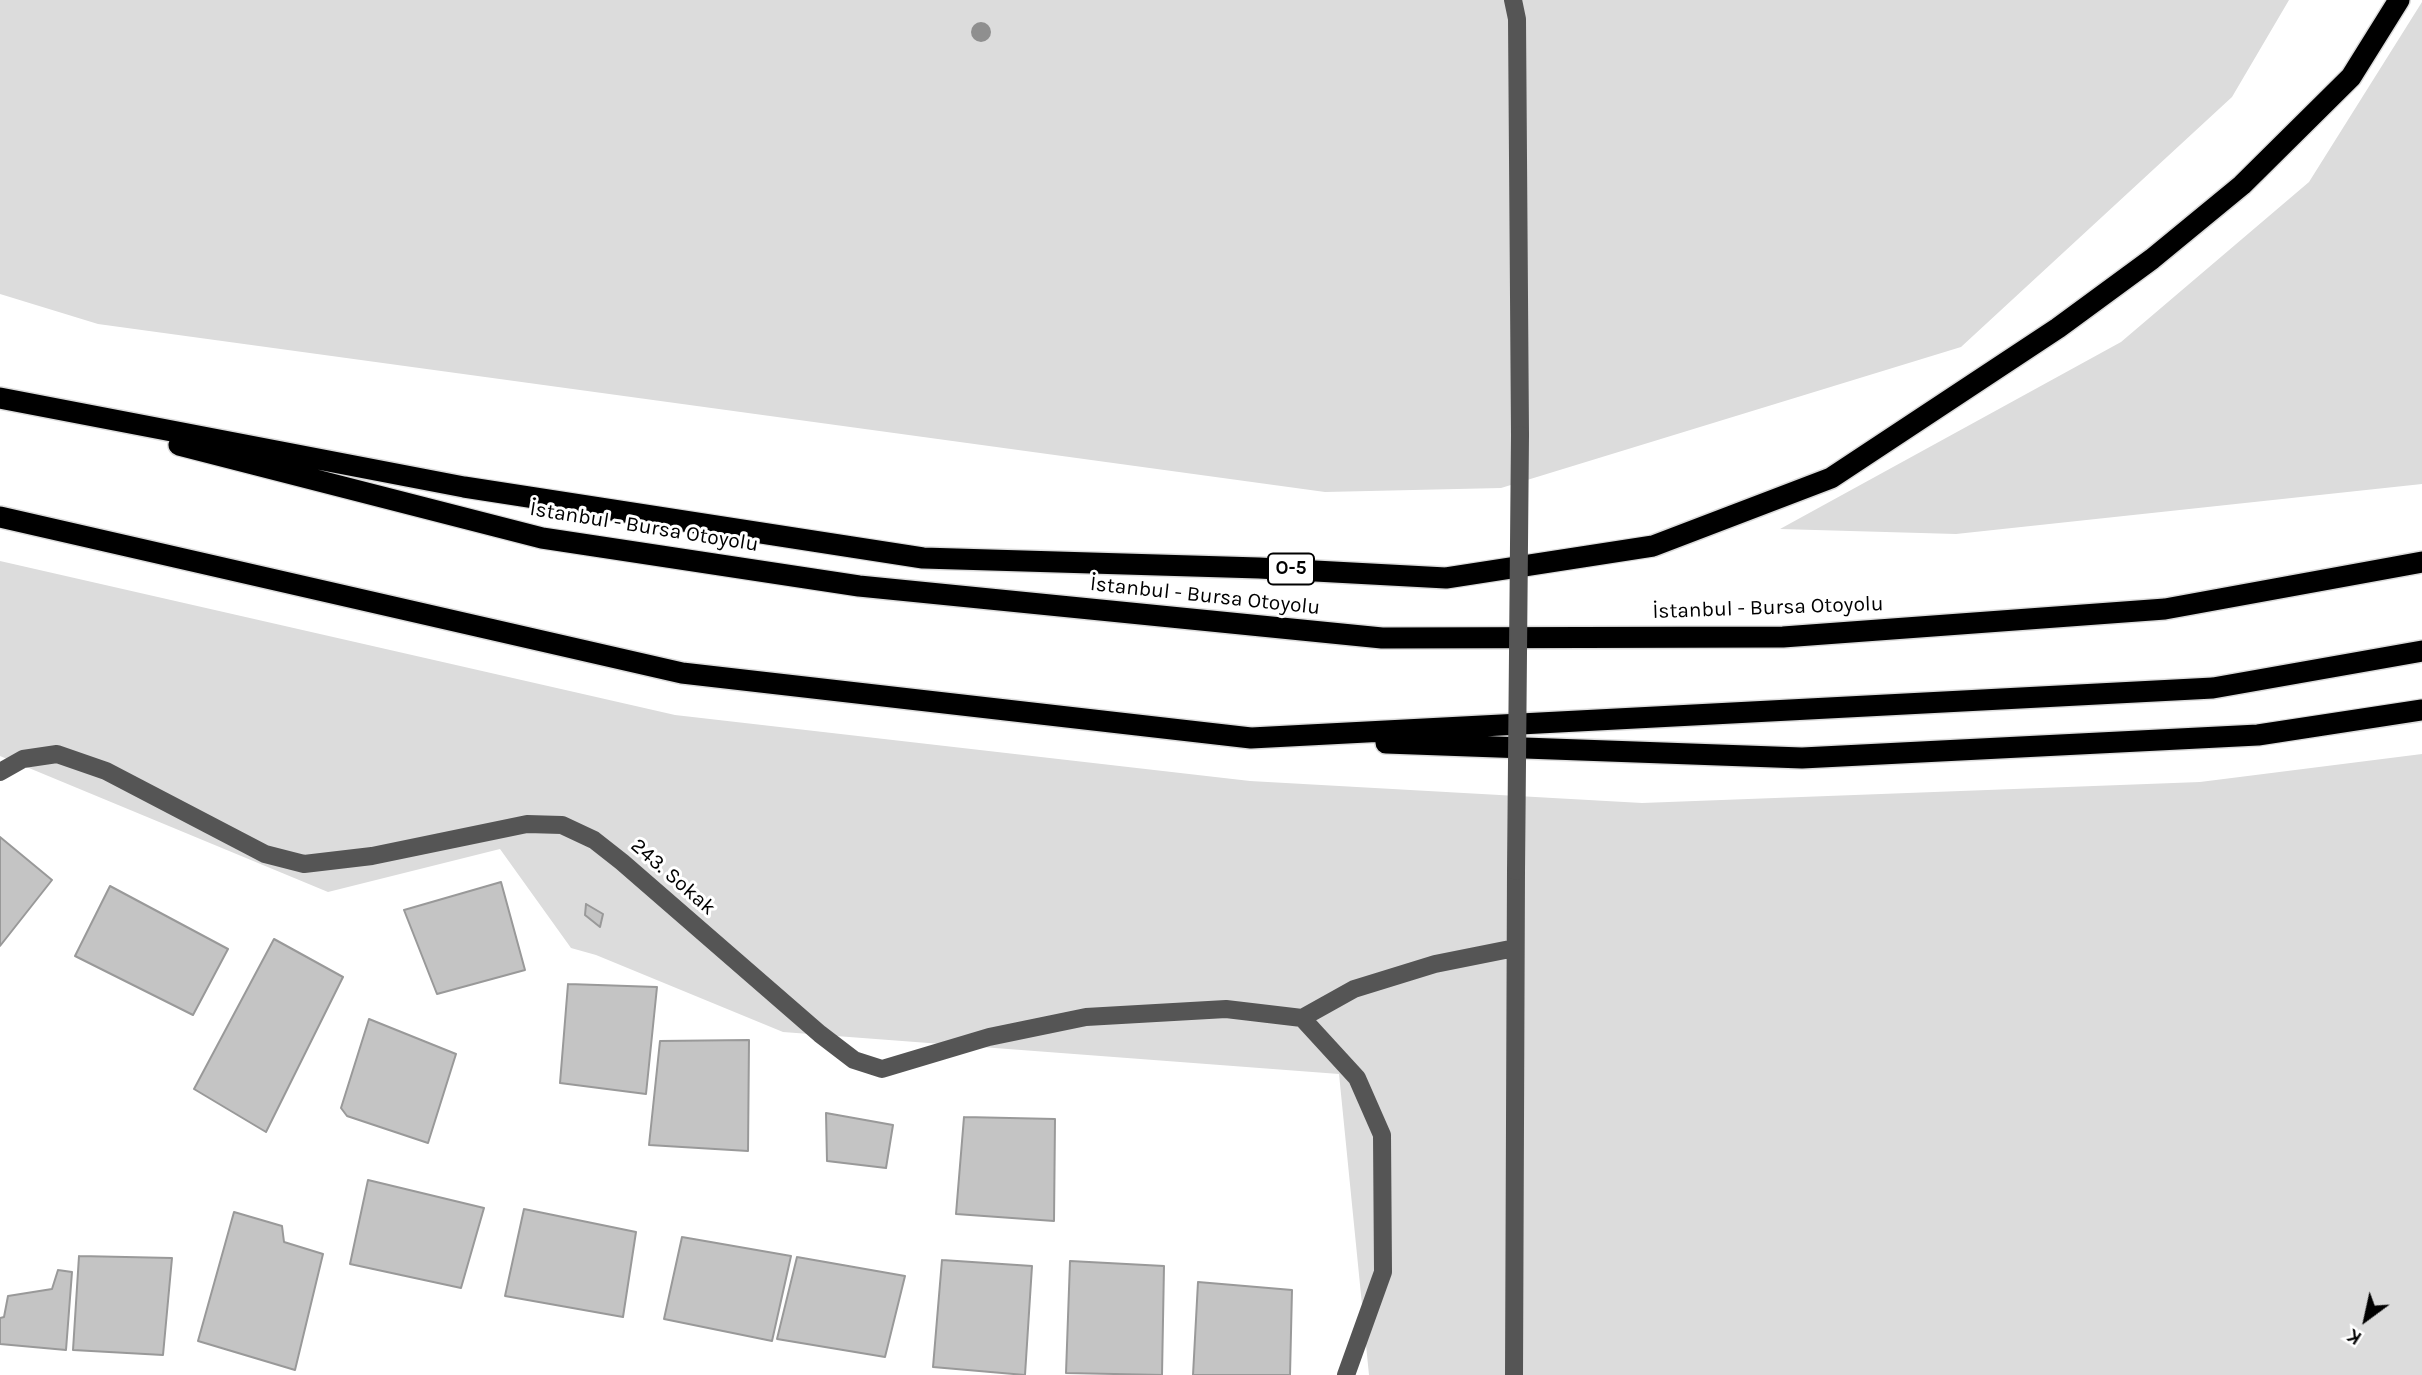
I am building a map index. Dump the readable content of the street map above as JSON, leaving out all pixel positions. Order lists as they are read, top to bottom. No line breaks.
{"streets":{"highway":["İstanbul - Bursa Otoyolu","O-5"],"street":["243. Sokak"]},"crossings":[["İstanbul - Bursa Otoyolu","O-5"]],"north":"bottom left"}
